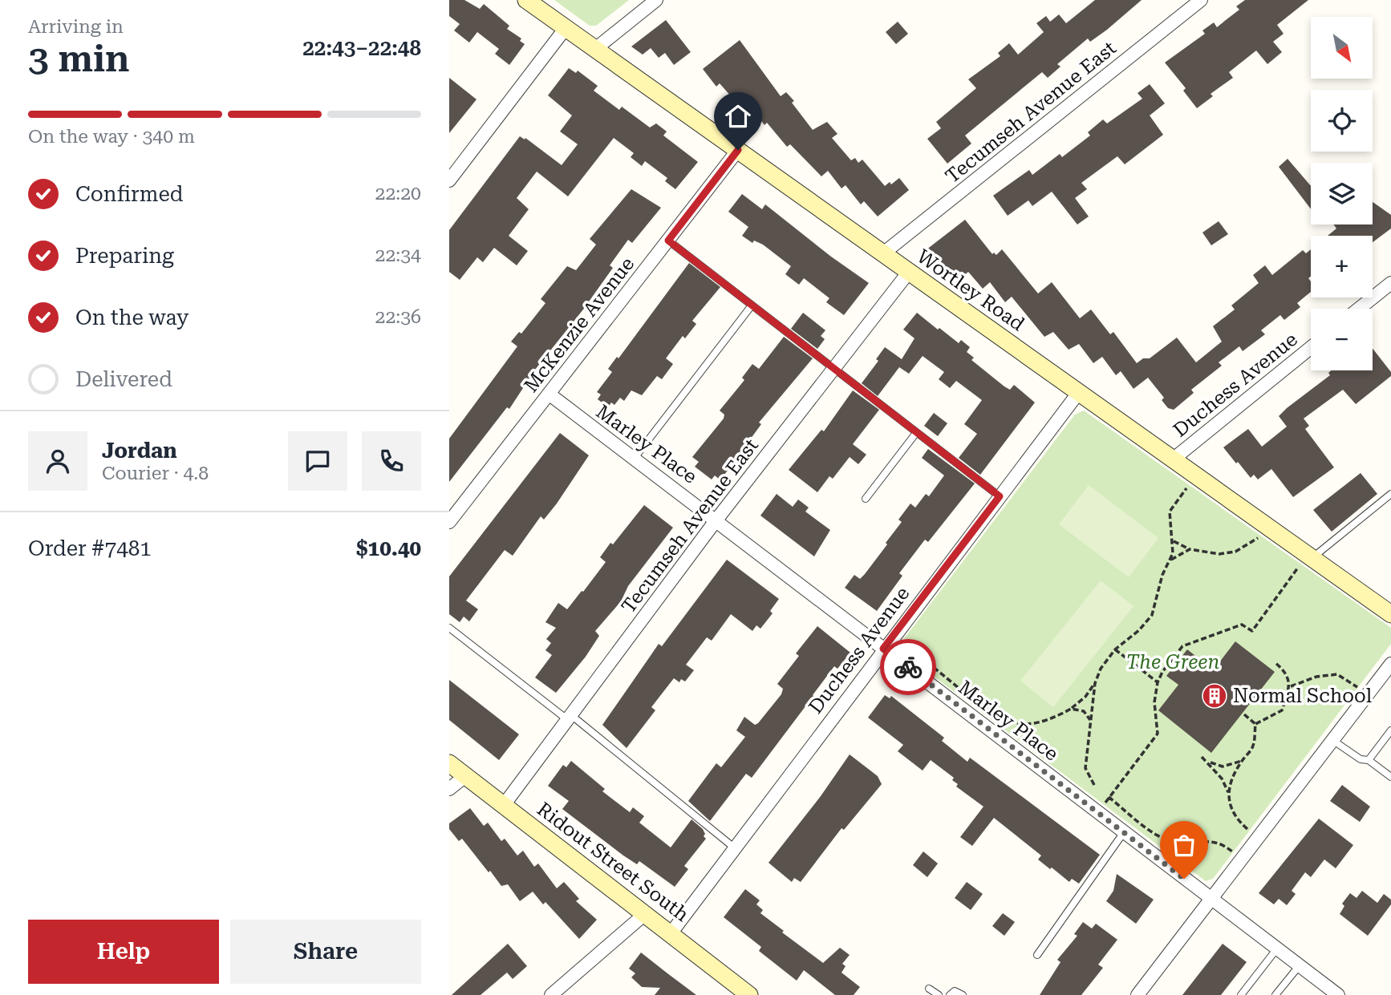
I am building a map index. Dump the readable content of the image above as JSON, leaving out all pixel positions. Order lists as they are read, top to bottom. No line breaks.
{"streets":{"street":["Tecumseh Avenue East","Wortley Road","McKenzie Avenue","Duchess Avenue","Marley Place","Ridout Street South"]},"crossings":[["Tecumseh Avenue East","Wortley Road"],["Tecumseh Avenue East","Marley Place"],["Tecumseh Avenue East","Ridout Street South"],["Wortley Road","McKenzie Avenue"],["Wortley Road","Duchess Avenue"],["McKenzie Avenue","Marley Place"],["Duchess Avenue","Marley Place"],["Duchess Avenue","Ridout Street South"]],"parks":["The Green"],"places":{"building":["Normal School"]},"north":"bottom right","page":{"heading":["3 min","Arriving in","22:43–22:48"],"panel":["Jordan","Courier · 4.8","Order #7481","$10.40"],"map_buttons":["+","−"],"bar":"On the way · 340 m","list":[["Confirmed","22:20"],["Preparing","22:34"],["On the way","22:36"],"Delivered"],"buttons":["Help","Share"]}}
